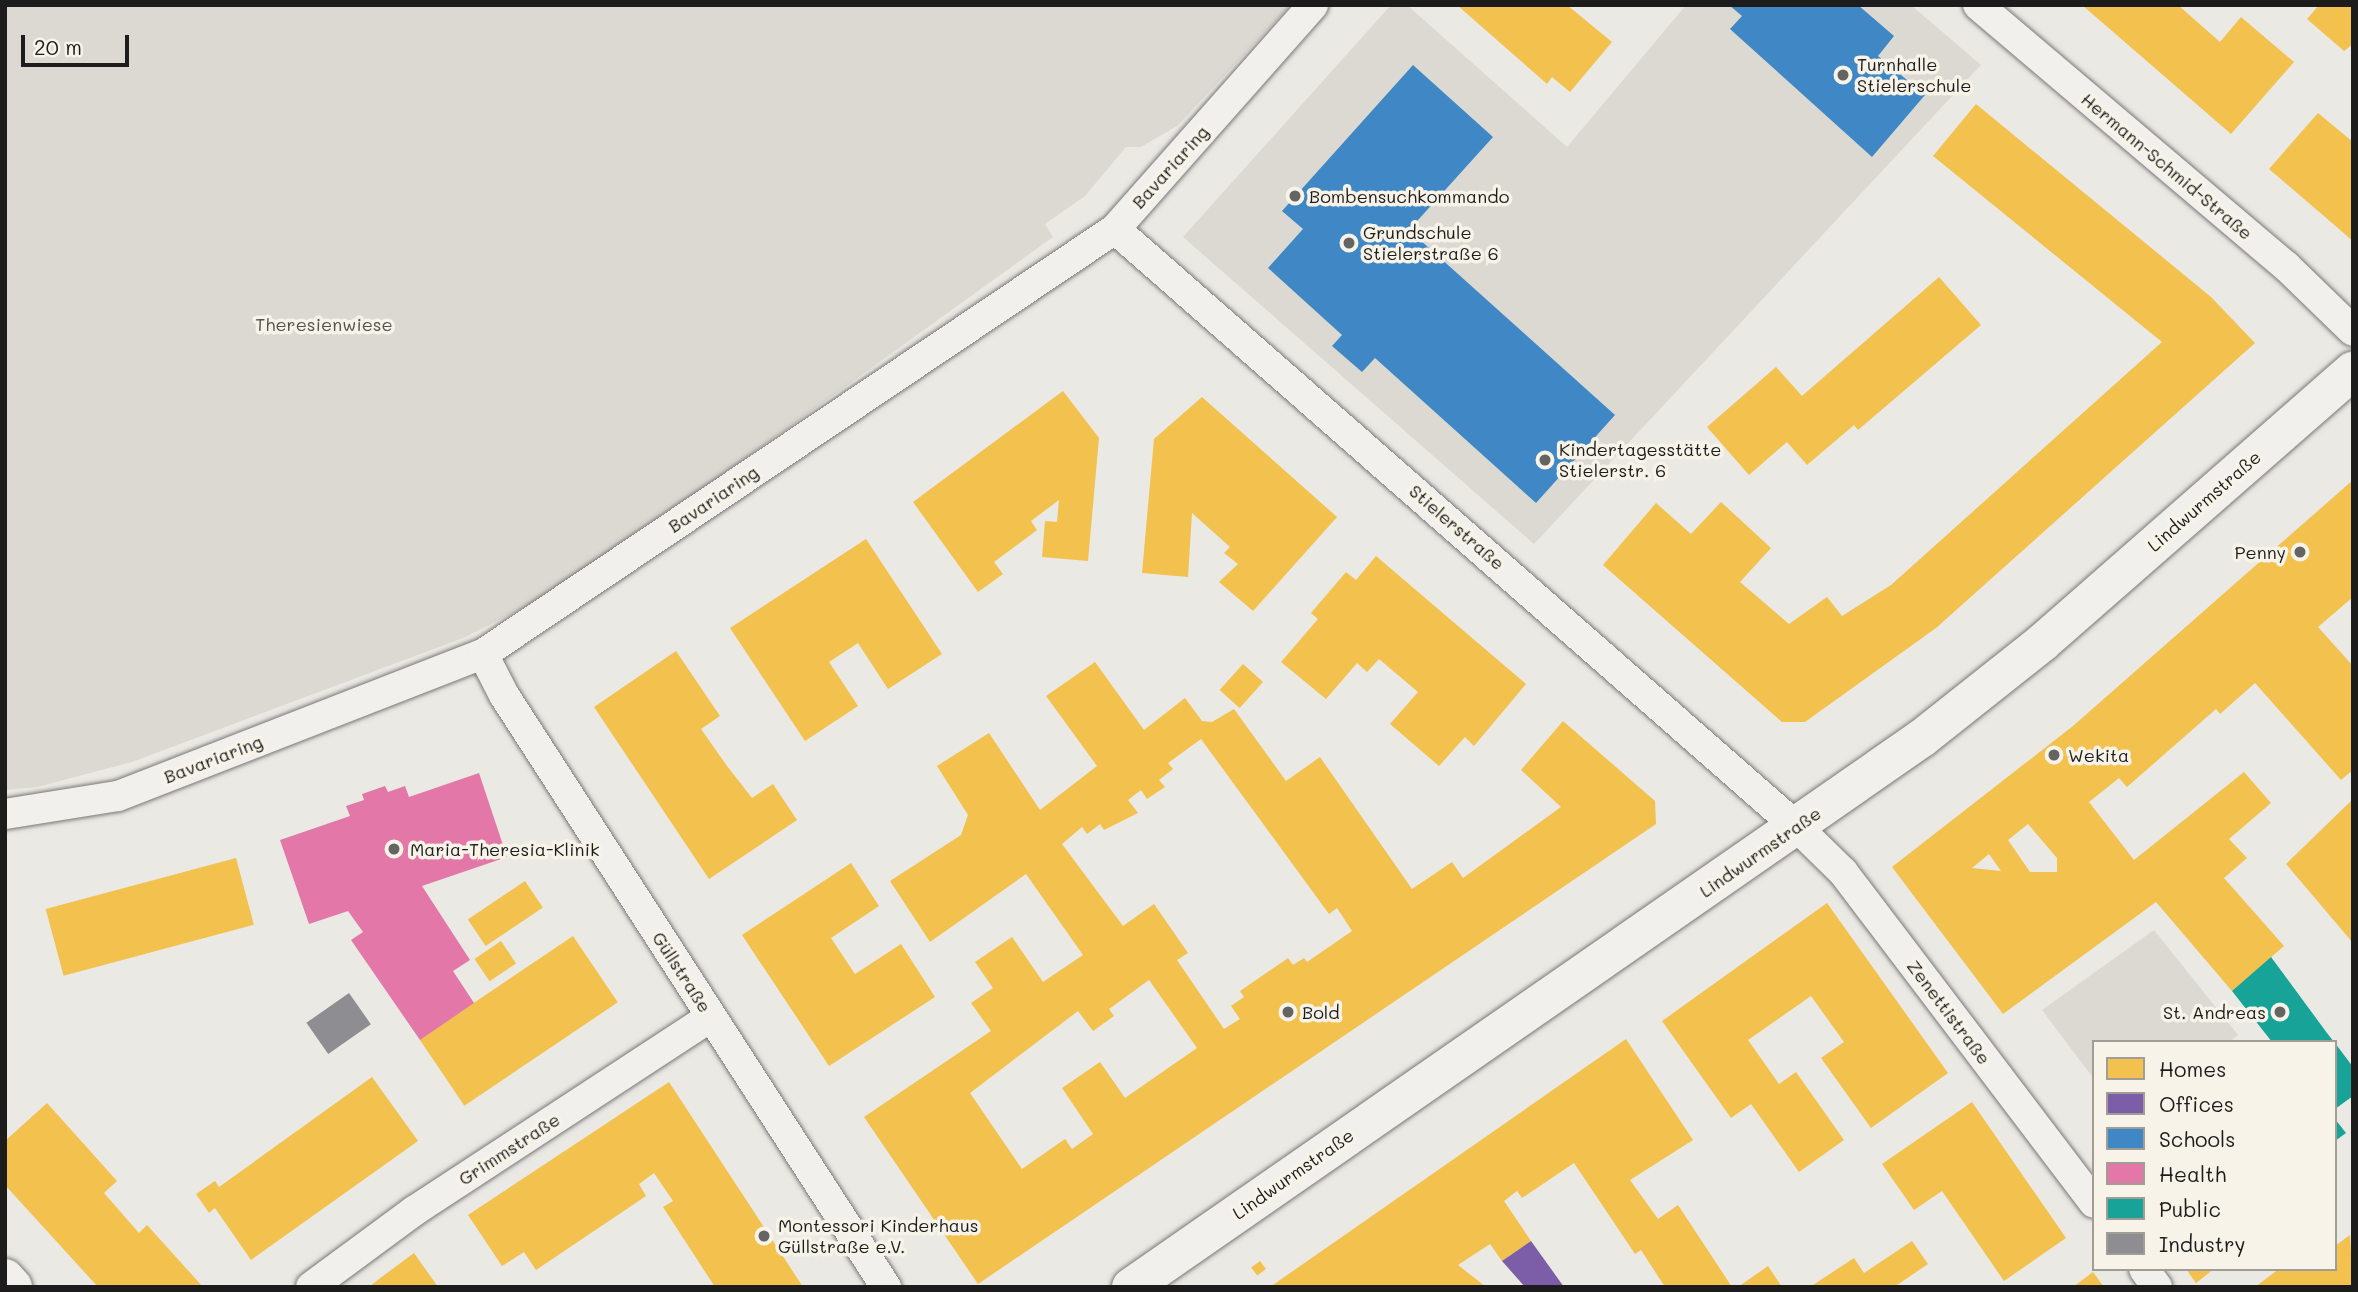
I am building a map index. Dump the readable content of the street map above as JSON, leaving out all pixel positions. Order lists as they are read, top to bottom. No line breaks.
{"streets":{"main road":["Lindwurmstraße"],"street":["Hermann-Schmid-Straße","Bavariaring","Stielerstraße","Güllstraße","Zenettistraße","Grimmstraße"]},"crossings":[["Bavariaring","Stielerstraße"],["Bavariaring","Güllstraße"],["Lindwurmstraße","Stielerstraße"],["Lindwurmstraße","Zenettistraße"],["Stielerstraße","Zenettistraße"],["Güllstraße","Grimmstraße"]],"parks":["Theresienwiese"],"places":["Turnhalle Stielerschule","Bombensuchkommando","Grundschule Stielerstraße 6","Kindertagesstätte Stielerstr. 6","Penny","Wekita","Maria-Theresia-Klinik","Bold","St. Andreas","Montessori Kinderhaus Güllstraße e.V."],"legend":["Homes","Offices","Schools","Health","Public","Industry"],"scale_bar":"20 m"}
